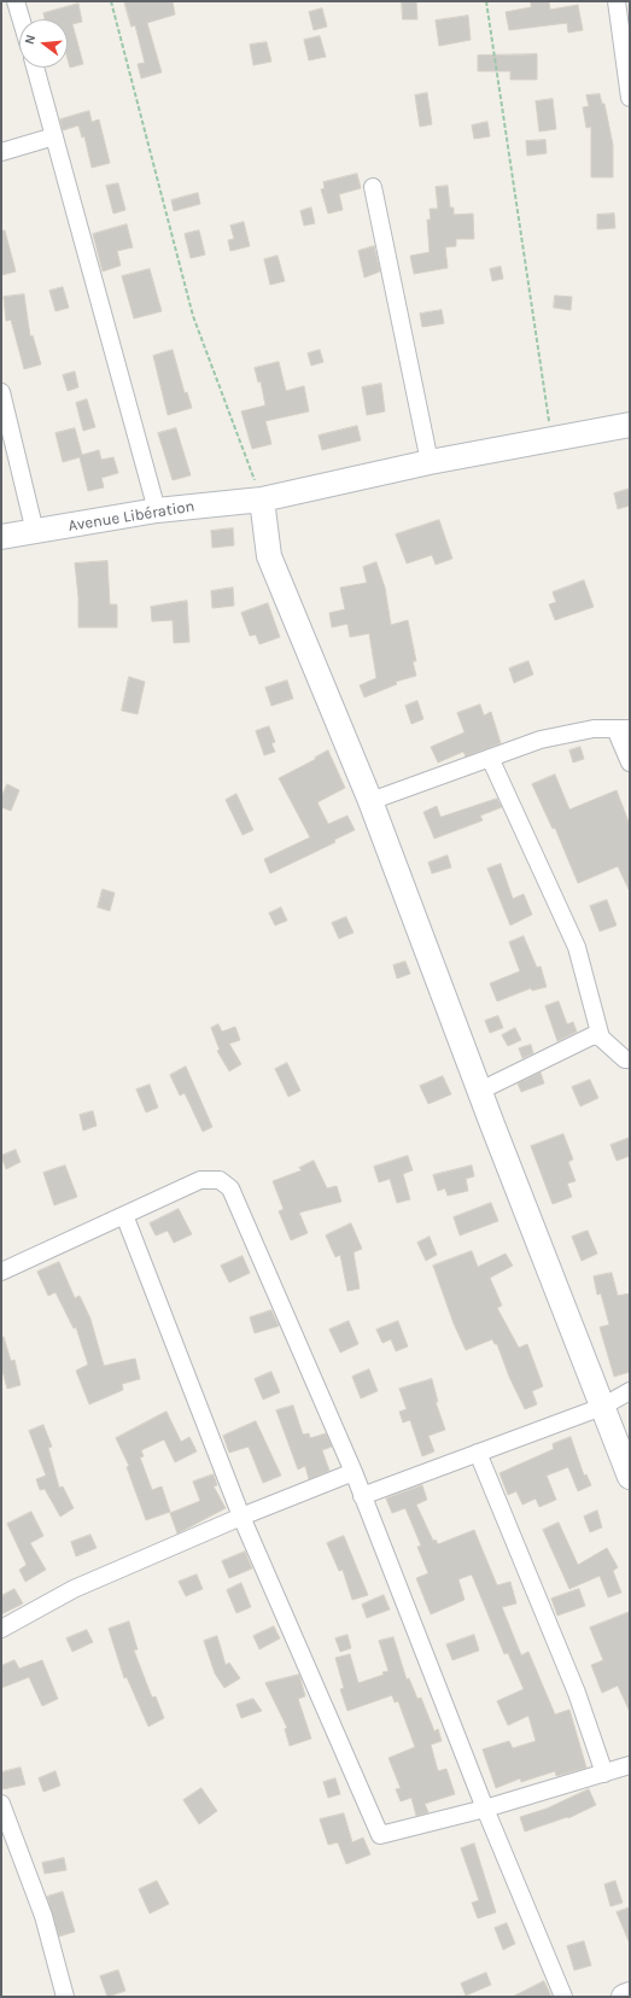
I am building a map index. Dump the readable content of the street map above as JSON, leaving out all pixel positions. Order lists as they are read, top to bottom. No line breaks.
{"streets":{"street":["Avenue Libération"]},"north":"left"}
